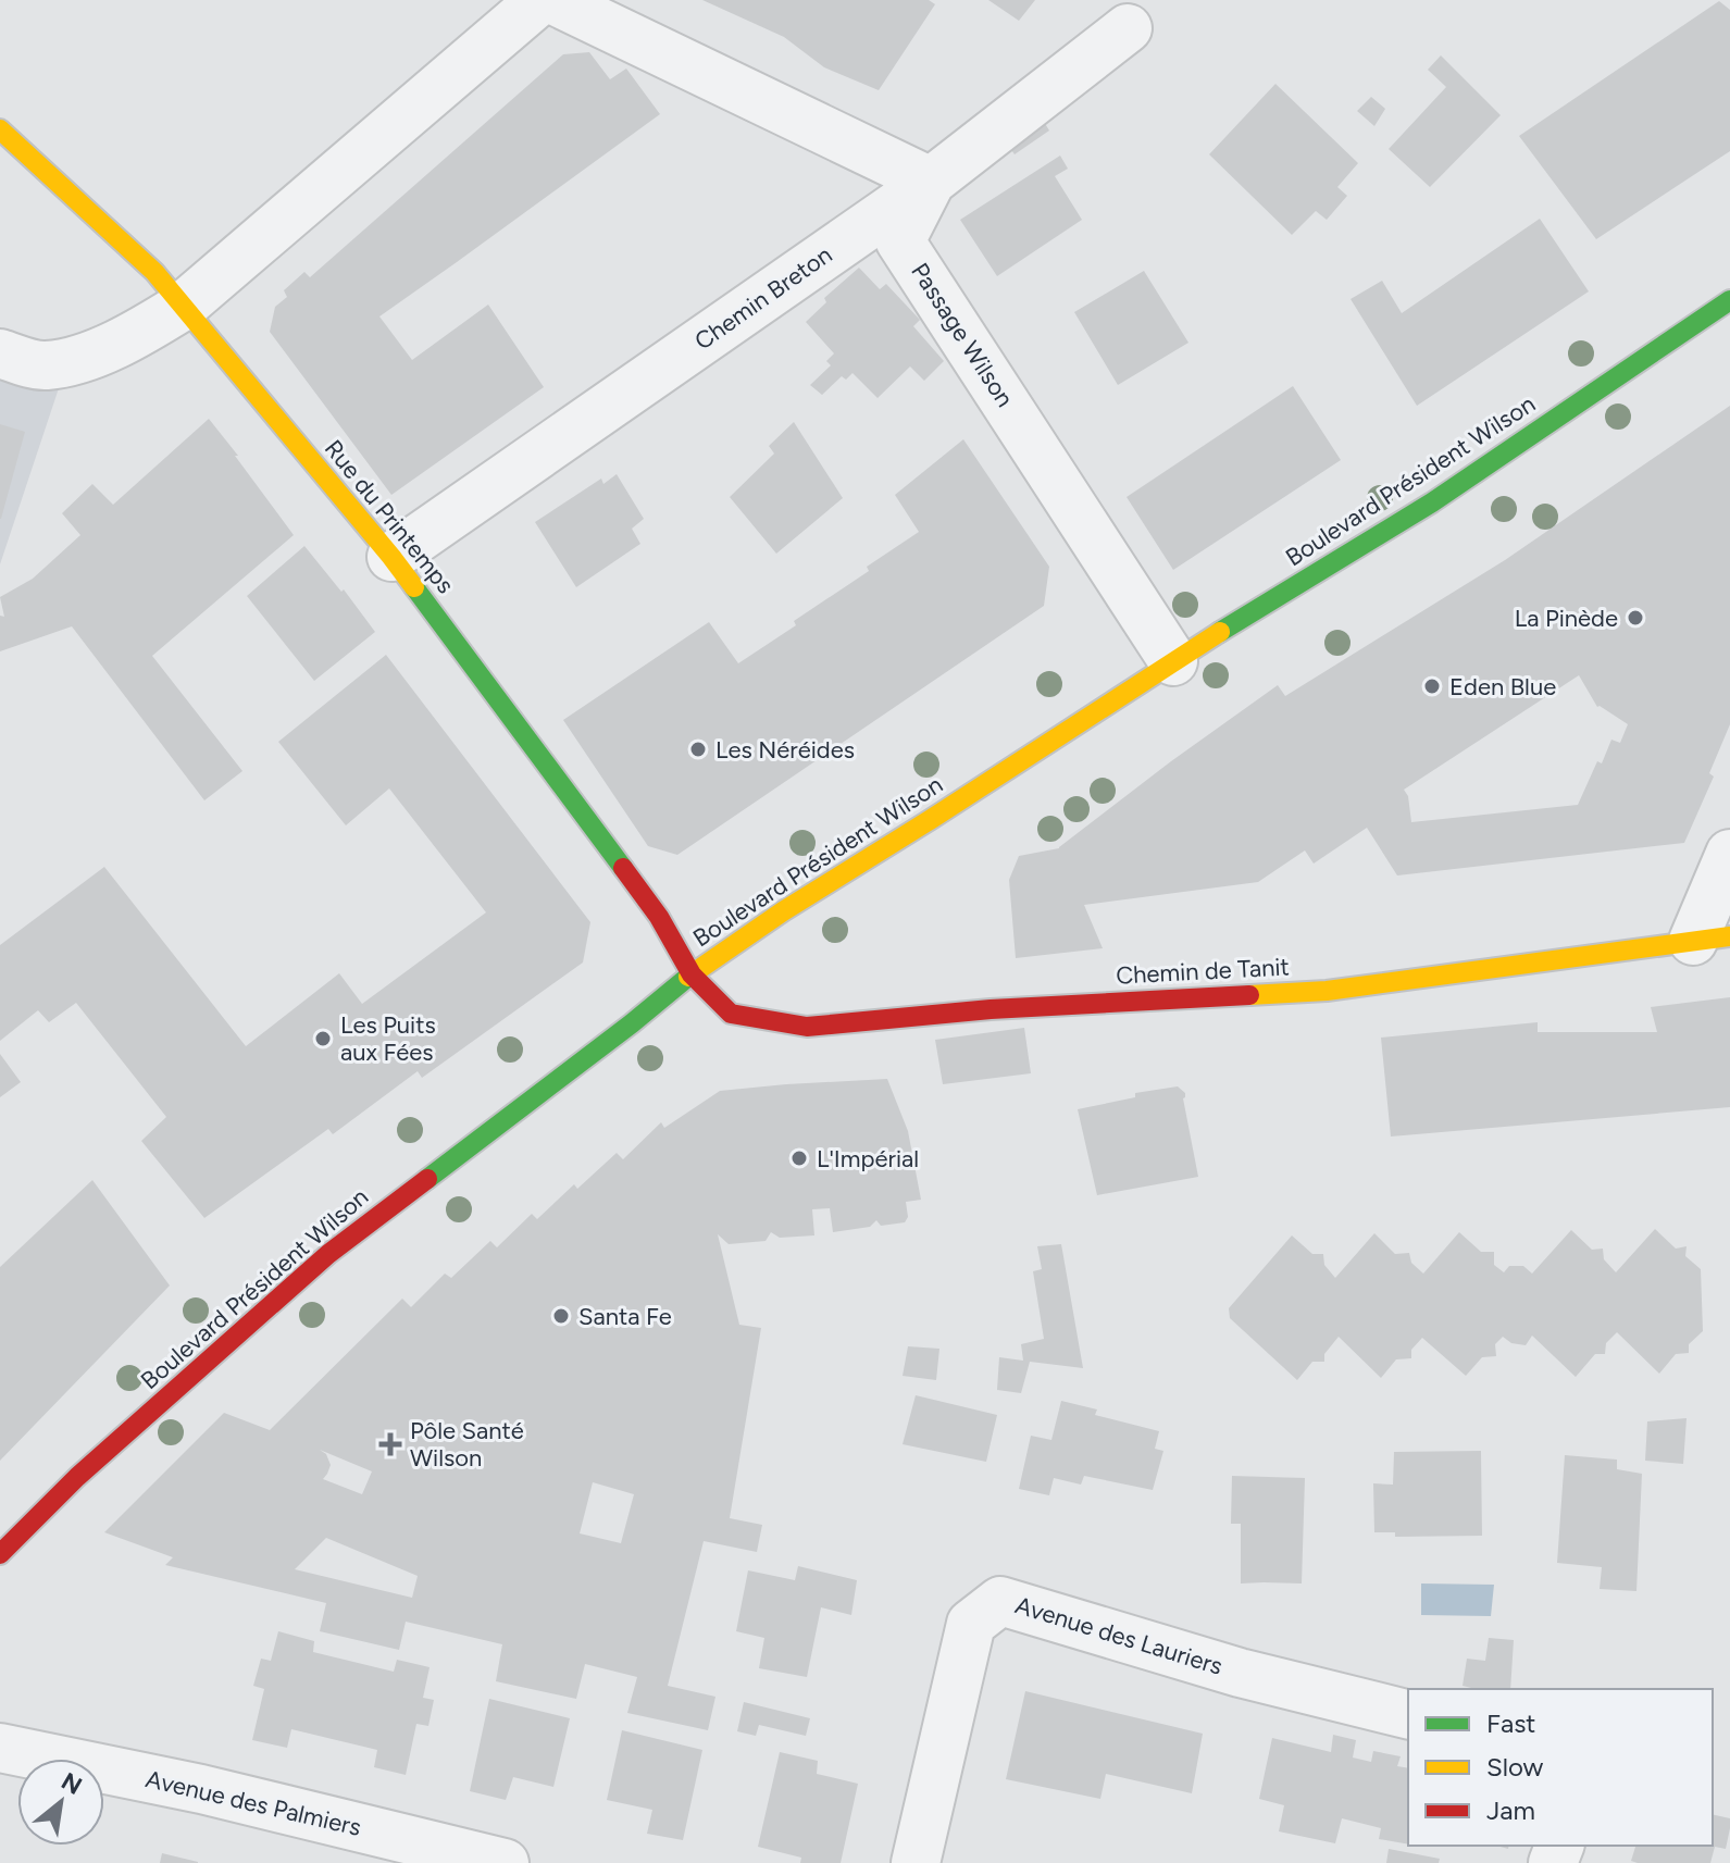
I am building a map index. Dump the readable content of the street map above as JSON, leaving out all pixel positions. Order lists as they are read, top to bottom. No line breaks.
{"streets":{"street":["Chemin Breton","Passage Wilson","Boulevard Président Wilson","Rue du Printemps","Chemin de Tanit","Avenue des Lauriers","Avenue des Palmiers"]},"crossings":[["Chemin Breton","Passage Wilson"],["Chemin Breton","Rue du Printemps"],["Passage Wilson","Boulevard Président Wilson"],["Boulevard Président Wilson","Rue du Printemps"],["Boulevard Président Wilson","Chemin de Tanit"],["Rue du Printemps","Chemin de Tanit"]],"places":{"other":["La Pinède","Eden Blue","Les Néréides","Les Puits aux Fées","L'Impérial","Santa Fe"],"health":["Pôle Santé Wilson"]},"legend":["Fast","Slow","Jam"],"north":"top right"}
